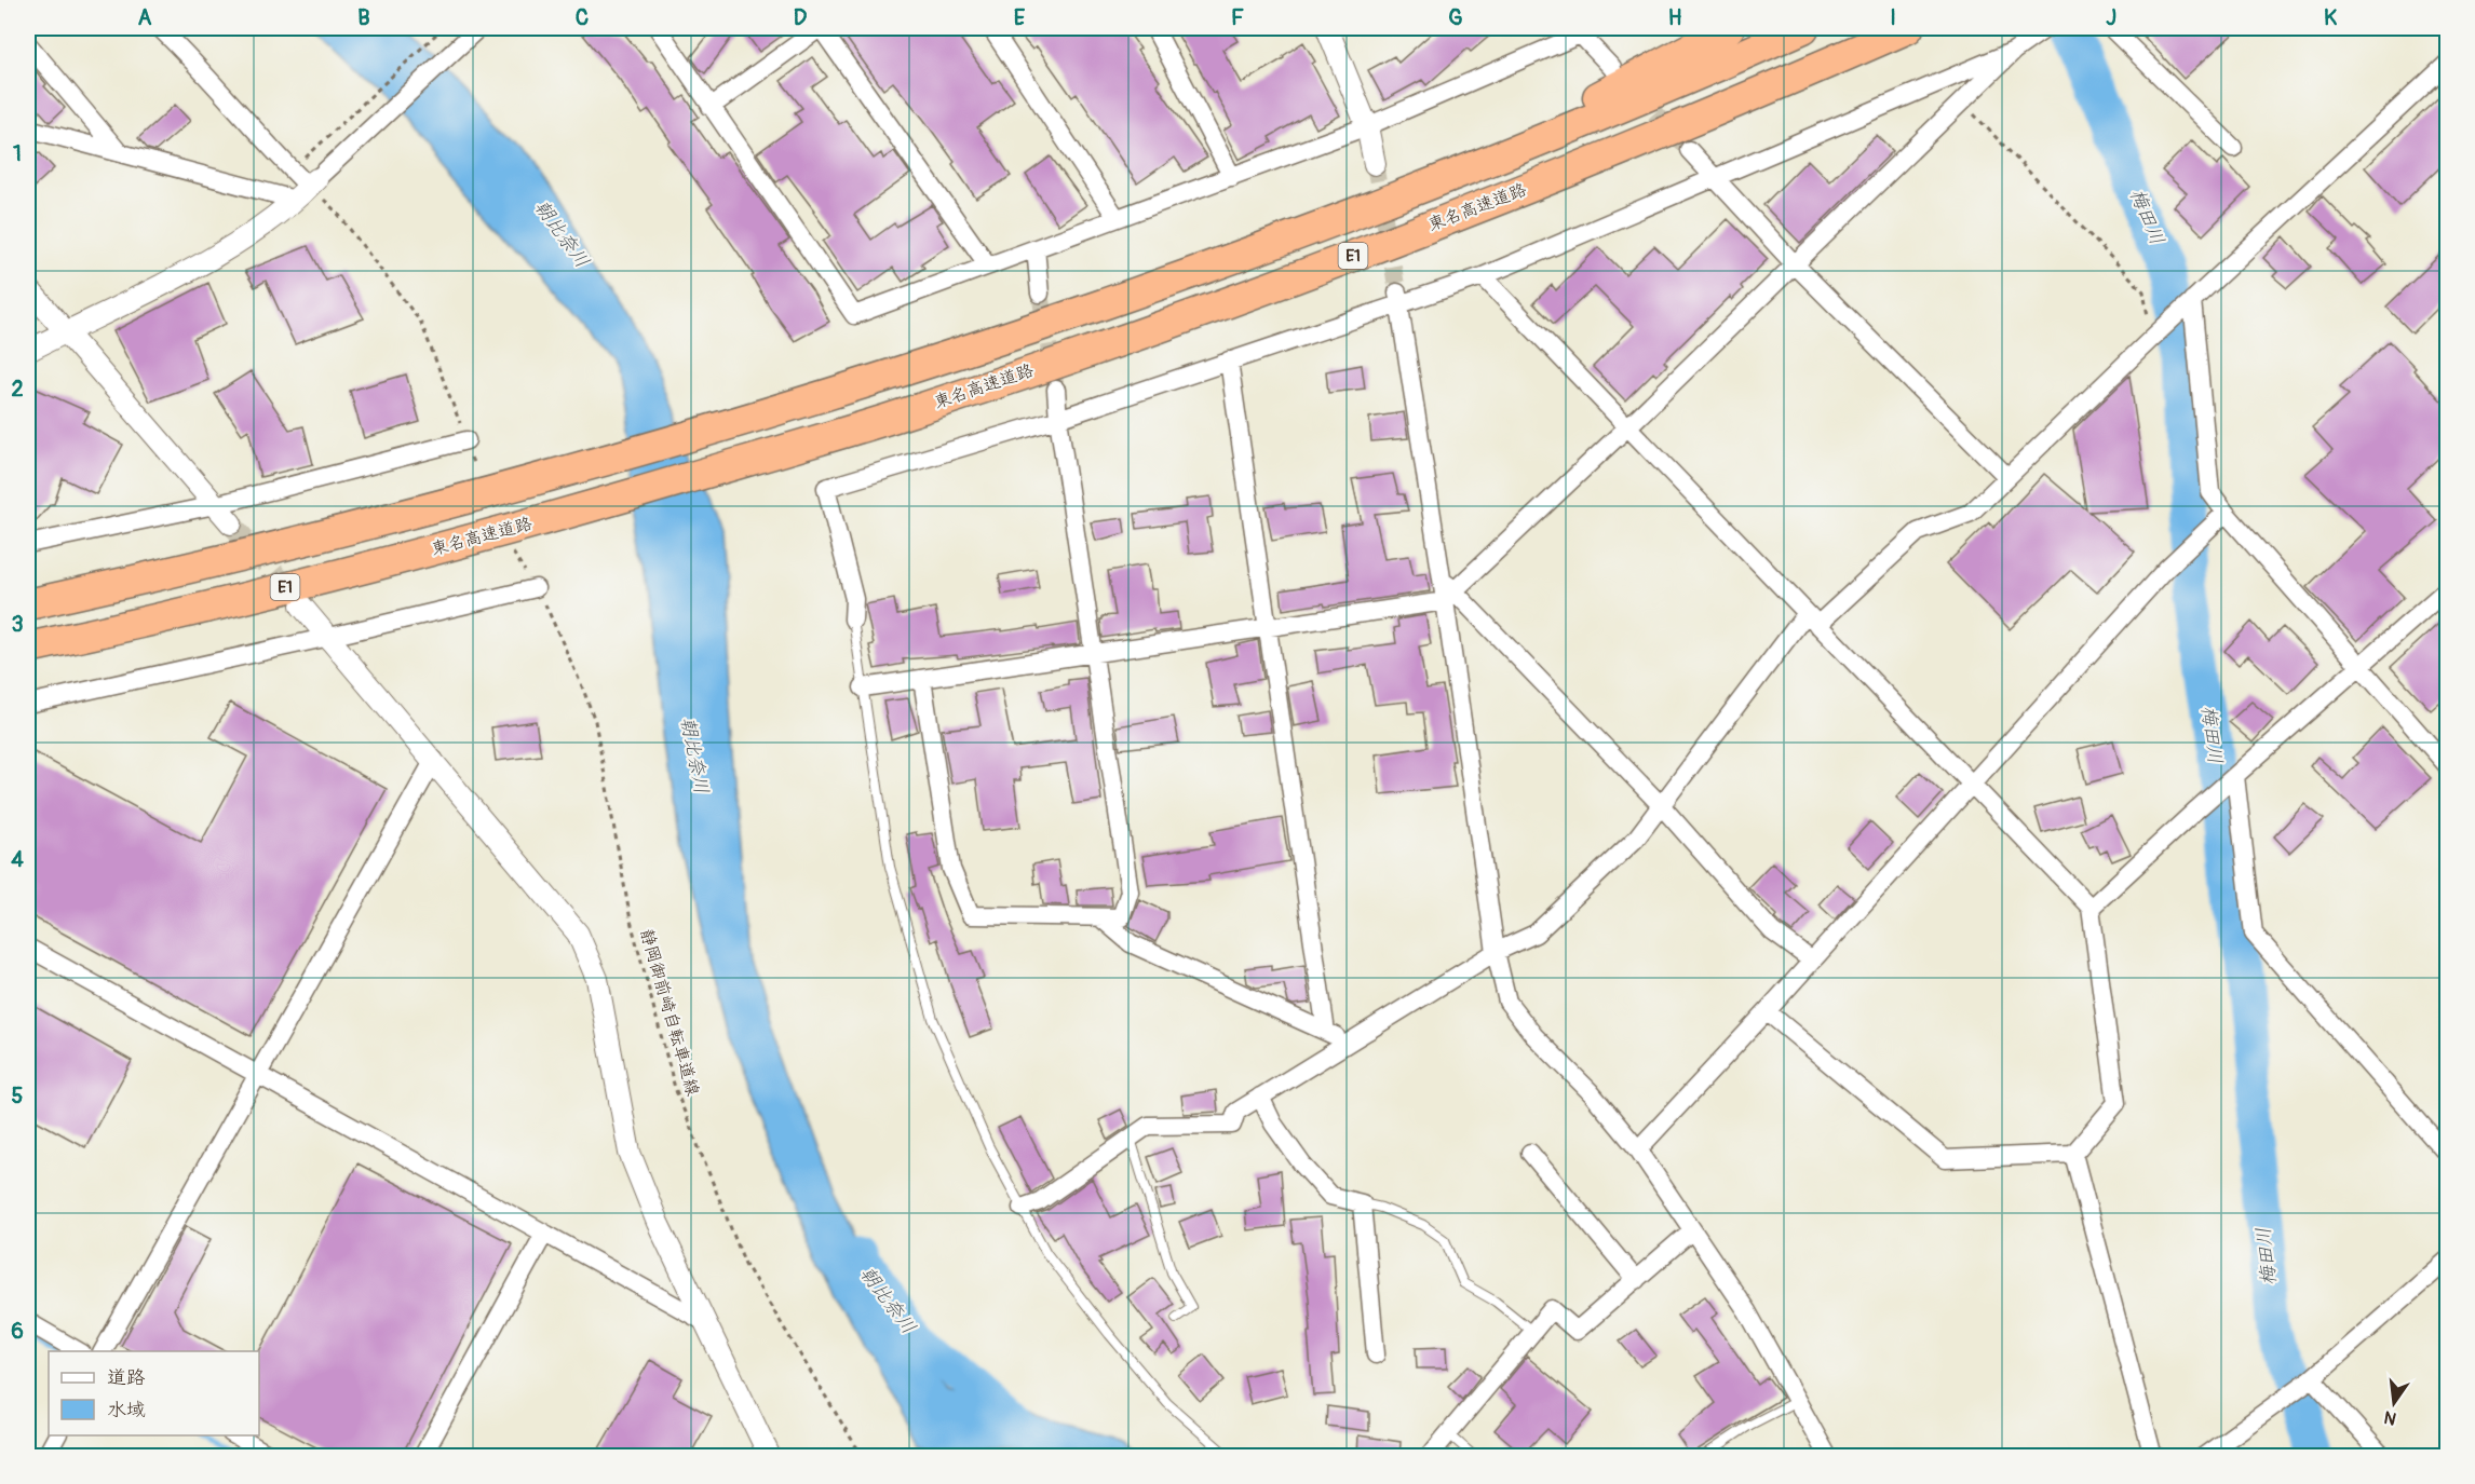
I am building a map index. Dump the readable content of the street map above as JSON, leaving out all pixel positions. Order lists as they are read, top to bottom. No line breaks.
{"streets":{"highway":["東名高速道路","E1"],"path":["静岡御前崎自転車道線"]},"water":["梅田川","朝比奈川"],"legend":["道路","水域"],"north":"bottom","grid":{"columns":["A","B","C","D","E","F","G","H","I","J","K"],"rows":["1","2","3","4","5","6"]}}
